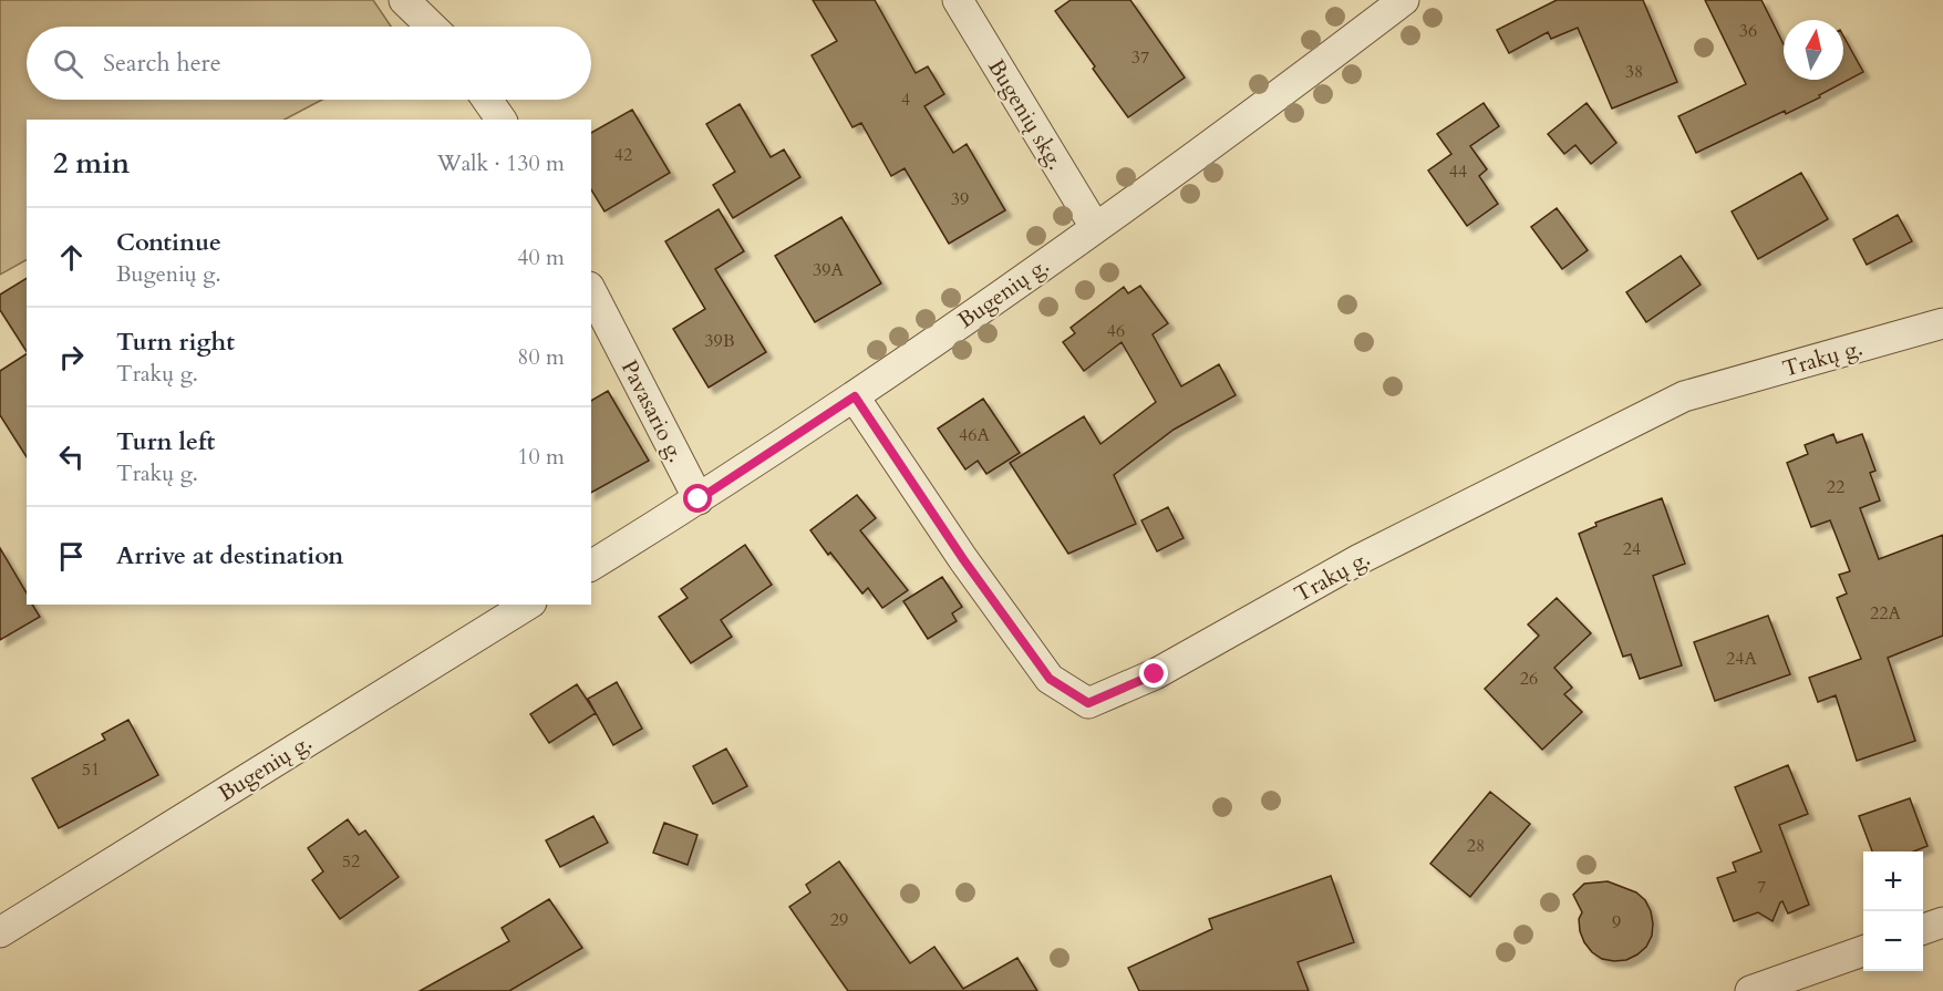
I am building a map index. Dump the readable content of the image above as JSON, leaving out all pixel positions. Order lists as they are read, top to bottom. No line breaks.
{"streets":{"street":["Bugenių skg.","Bugenių g.","Trakų g.","Pavasario g."]},"crossings":[["Bugenių skg.","Bugenių g."],["Bugenių g.","Trakų g."],["Bugenių g.","Pavasario g."]],"house_numbers":["36","37","38","4","42","44","39","39A","46","39B","46A","22","24","22A","24A","26","51","28","52","7","29","9"],"north":"top","page":{"search":"Search here","heading":["2 min","Walk · 130 m"],"list":[["Continue","Bugenių g.","40 m"],["Turn right","Trakų g.","80 m"],["Turn left","Trakų g.","10 m"],"Arrive at destination"],"map_buttons":["+","−"]}}
